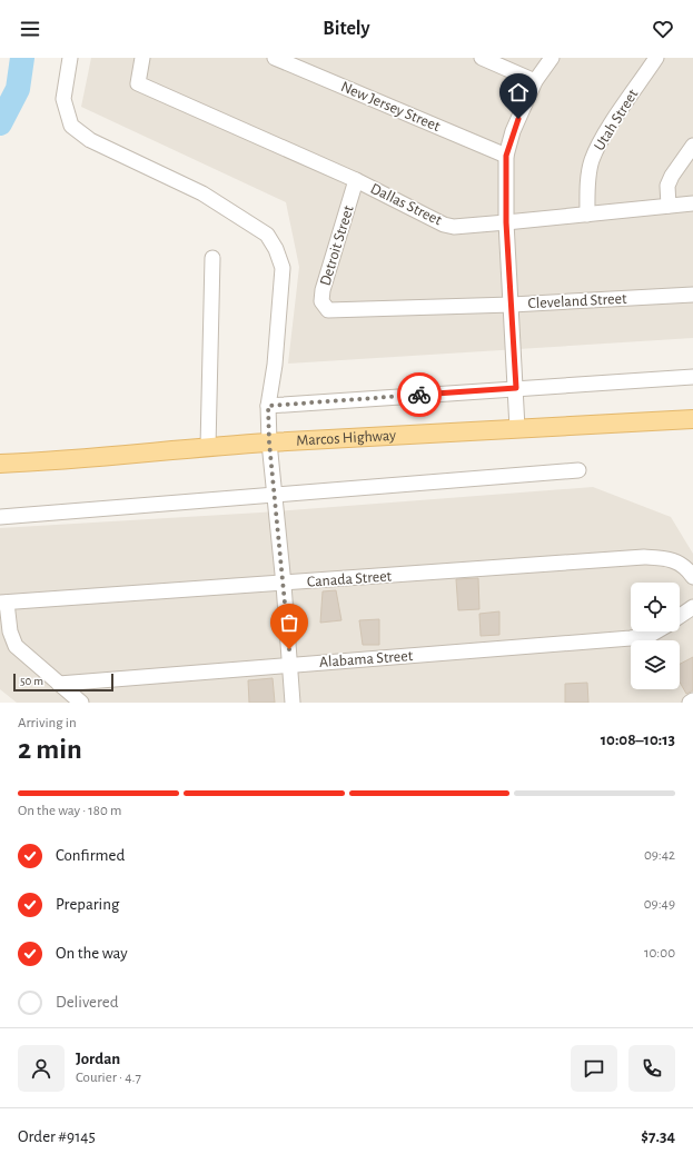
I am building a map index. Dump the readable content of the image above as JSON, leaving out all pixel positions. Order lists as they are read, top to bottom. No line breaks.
{"streets":{"main road":["Marcos Highway"],"street":["New Jersey Street","Utah Street","Dallas Street","Detroit Street","Cleveland Street","Canada Street","Alabama Street"]},"crossings":[["Utah Street","Dallas Street"],["Dallas Street","Detroit Street"],["Detroit Street","Cleveland Street"]],"scale_bar":"50 m","page":{"header":"Bitely","scale":"50 m","heading":["2 min","Arriving in","10:08–10:13"],"panel":["Jordan","Courier · 4.7","Order #9145","$7.34"],"bar":"On the way · 180 m","list":[["Confirmed","09:42"],["Preparing","09:49"],["On the way","10:00"],"Delivered"]}}
